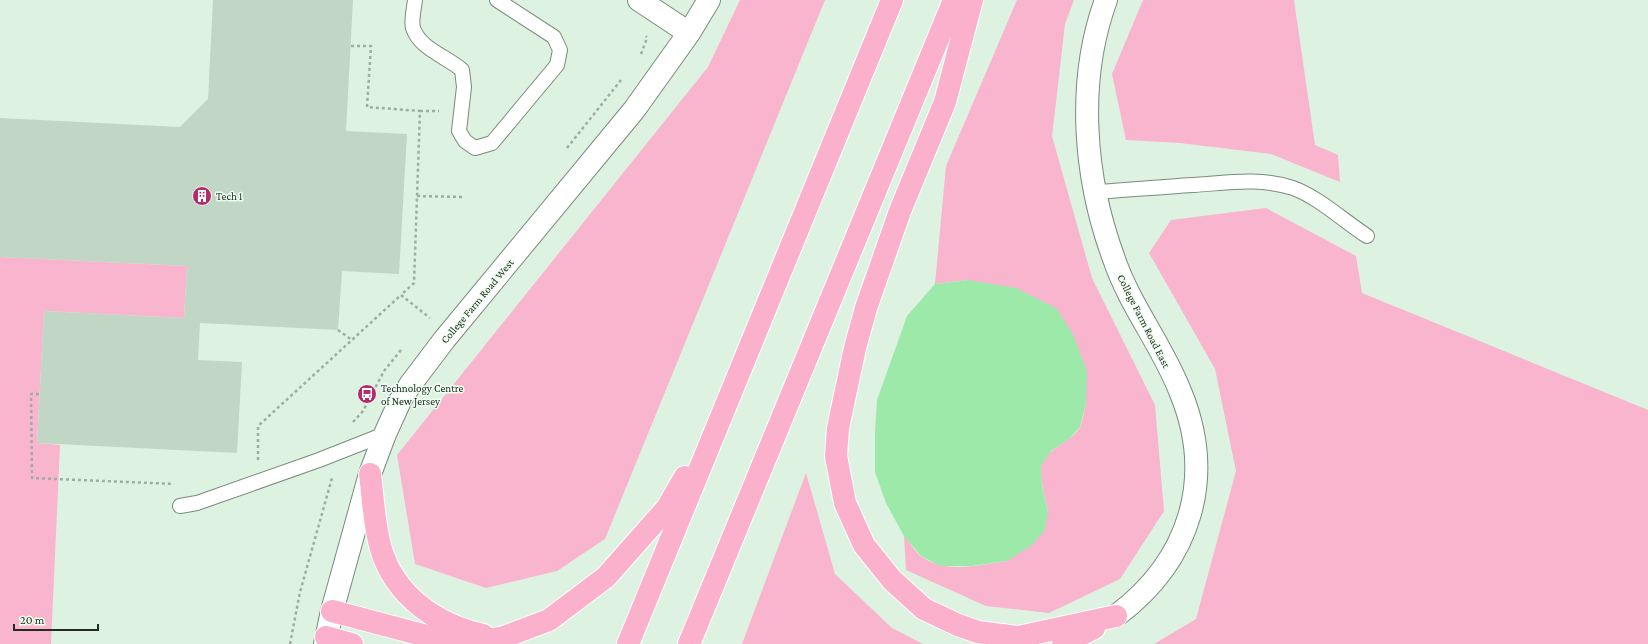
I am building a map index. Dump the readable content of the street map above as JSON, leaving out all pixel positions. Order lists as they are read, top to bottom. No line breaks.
{"streets":{"street":["College Farm Road West","College Farm Road East"]},"places":{"building":["Tech 1"],"bus stop":["Technology Centre of New Jersey"]},"scale_bar":"20 m"}
